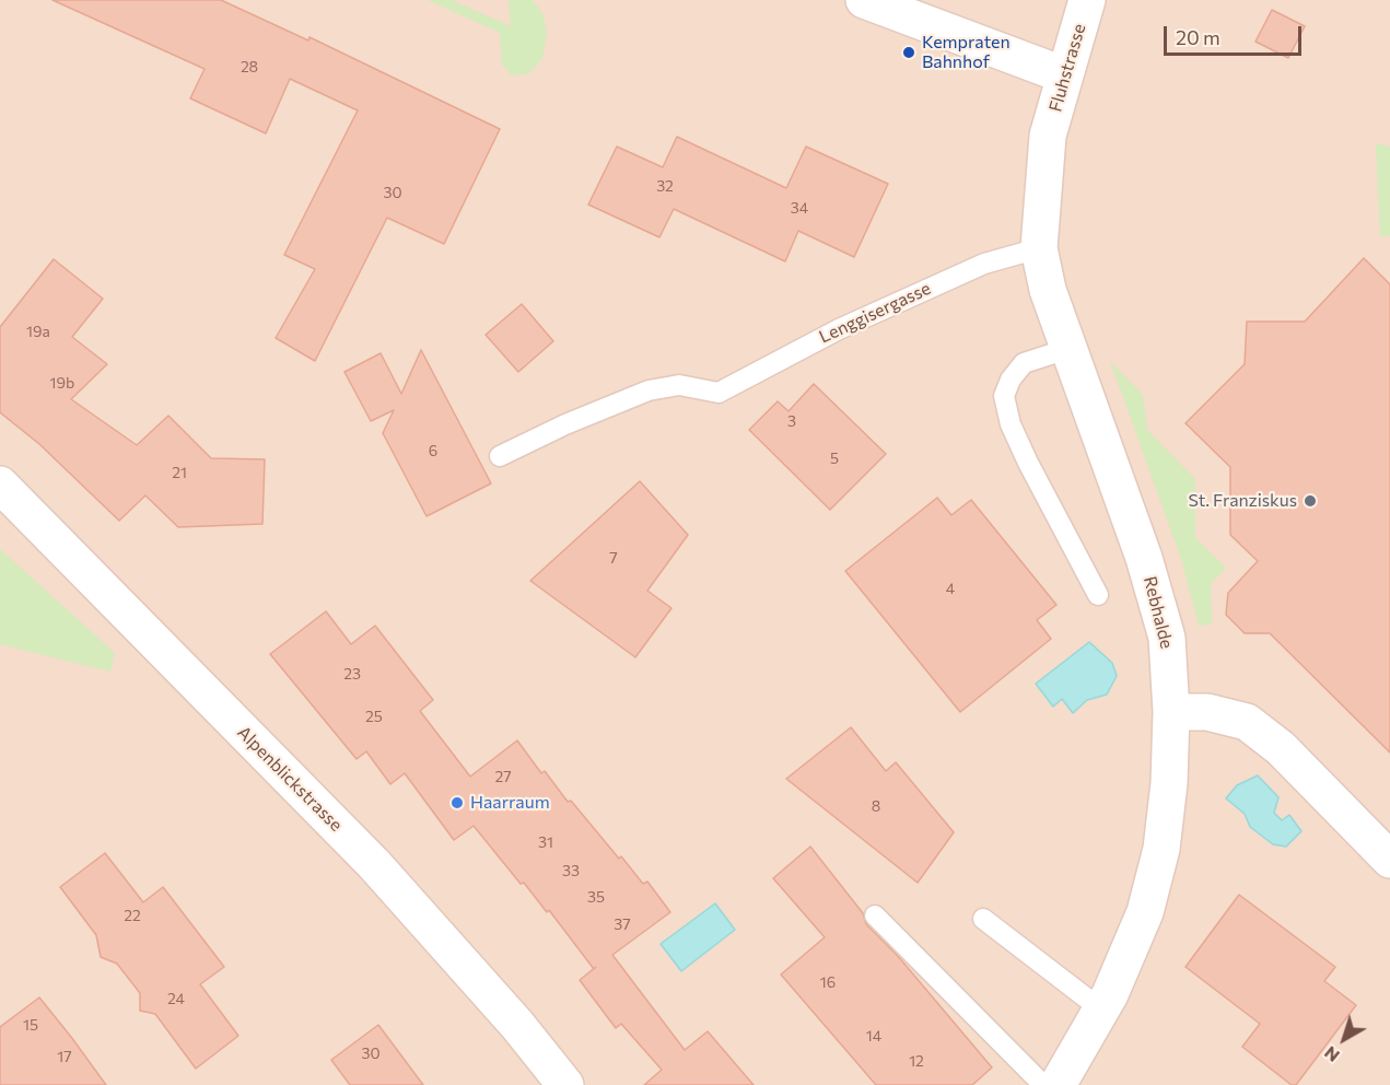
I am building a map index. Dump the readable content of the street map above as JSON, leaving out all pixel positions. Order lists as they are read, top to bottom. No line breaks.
{"streets":{"street":["Fluhstrasse","Rebhalde","Alpenblickstrasse"],"lane":["Lenggisergasse"]},"crossings":[["Fluhstrasse","Rebhalde"],["Lenggisergasse","Rebhalde"]],"places":["Kempraten Bahnhof","St. Franziskus","Haarraum"],"house_numbers":["28","32","30","34","19a","19b","3","6","5","21","7","4","23","25","27","8","31","33","35","22","37","16","24","15","14","30","17","12"],"scale_bar":"20 m","north":"bottom left"}
